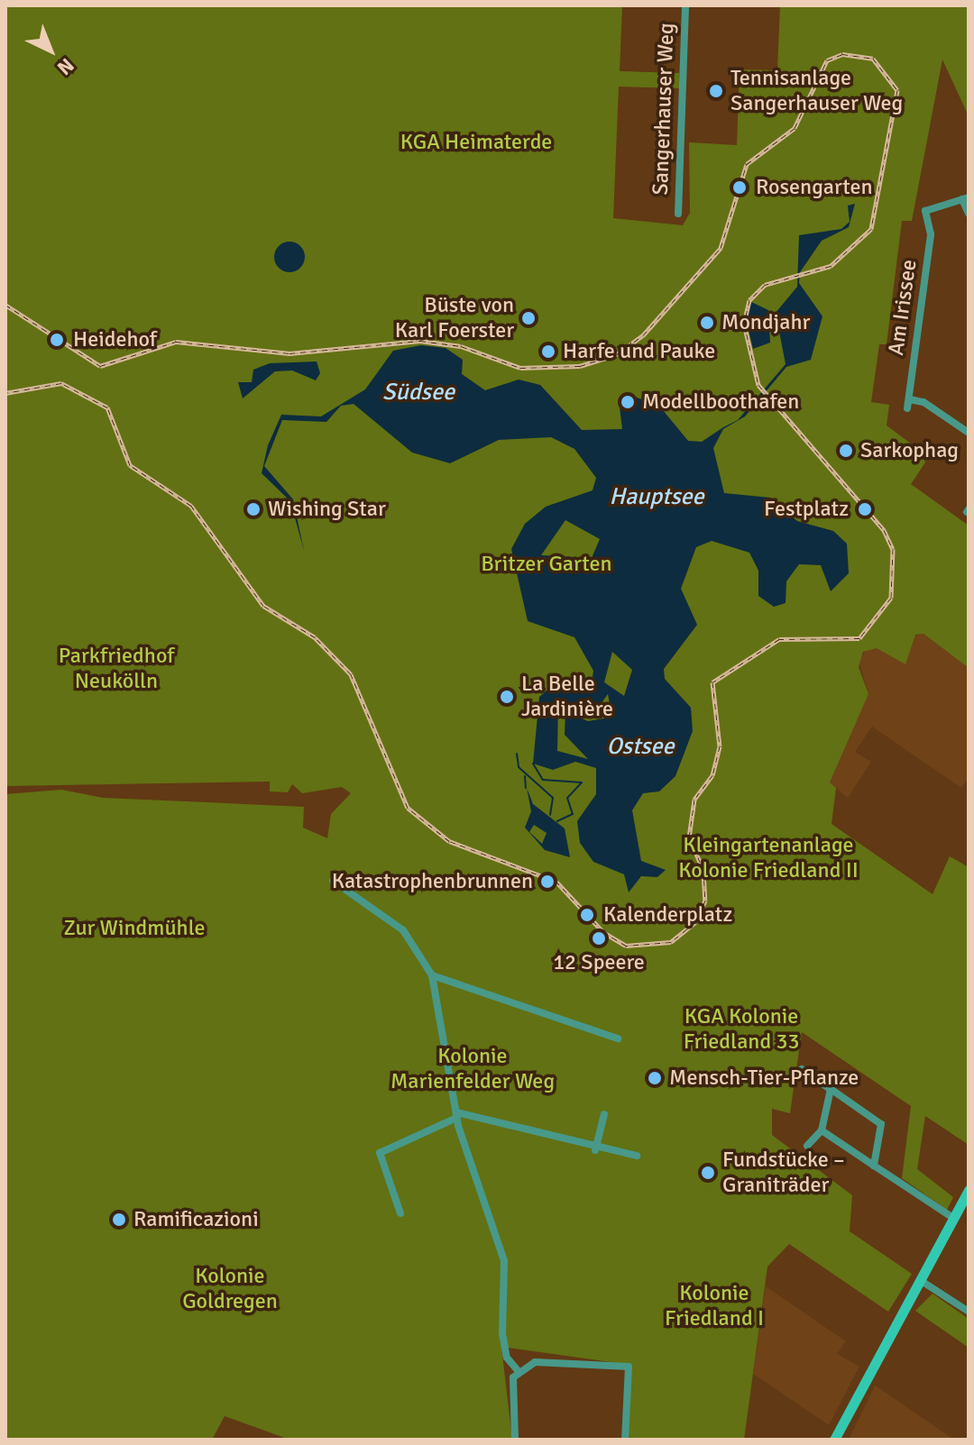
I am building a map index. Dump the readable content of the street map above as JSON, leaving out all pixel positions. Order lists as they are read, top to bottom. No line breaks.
{"streets":{"street":["Sangerhauser Weg","Am Irissee"]},"water":["Südsee","Hauptsee","Ostsee"],"parks":["KGA Heimaterde","Britzer Garten","Parkfriedhof Neukölln","Kleingartenanlage Kolonie Friedland II","Zur Windmühle","KGA Kolonie Friedland 33","Kolonie Marienfelder Weg","Kolonie Goldregen","Kolonie Friedland I"],"places":["Tennisanlage Sangerhauser Weg","Rosengarten","Büste von Karl Foerster","Mondjahr","Heidehof","Harfe und Pauke","Modellboothafen","Sarkophag","Wishing Star","Festplatz","La Belle Jardinière","Katastrophenbrunnen","Kalenderplatz","12 Speere","Mensch-Tier-Pflanze","Fundstücke – Graniträder","Ramificazioni"],"north":"bottom right"}
